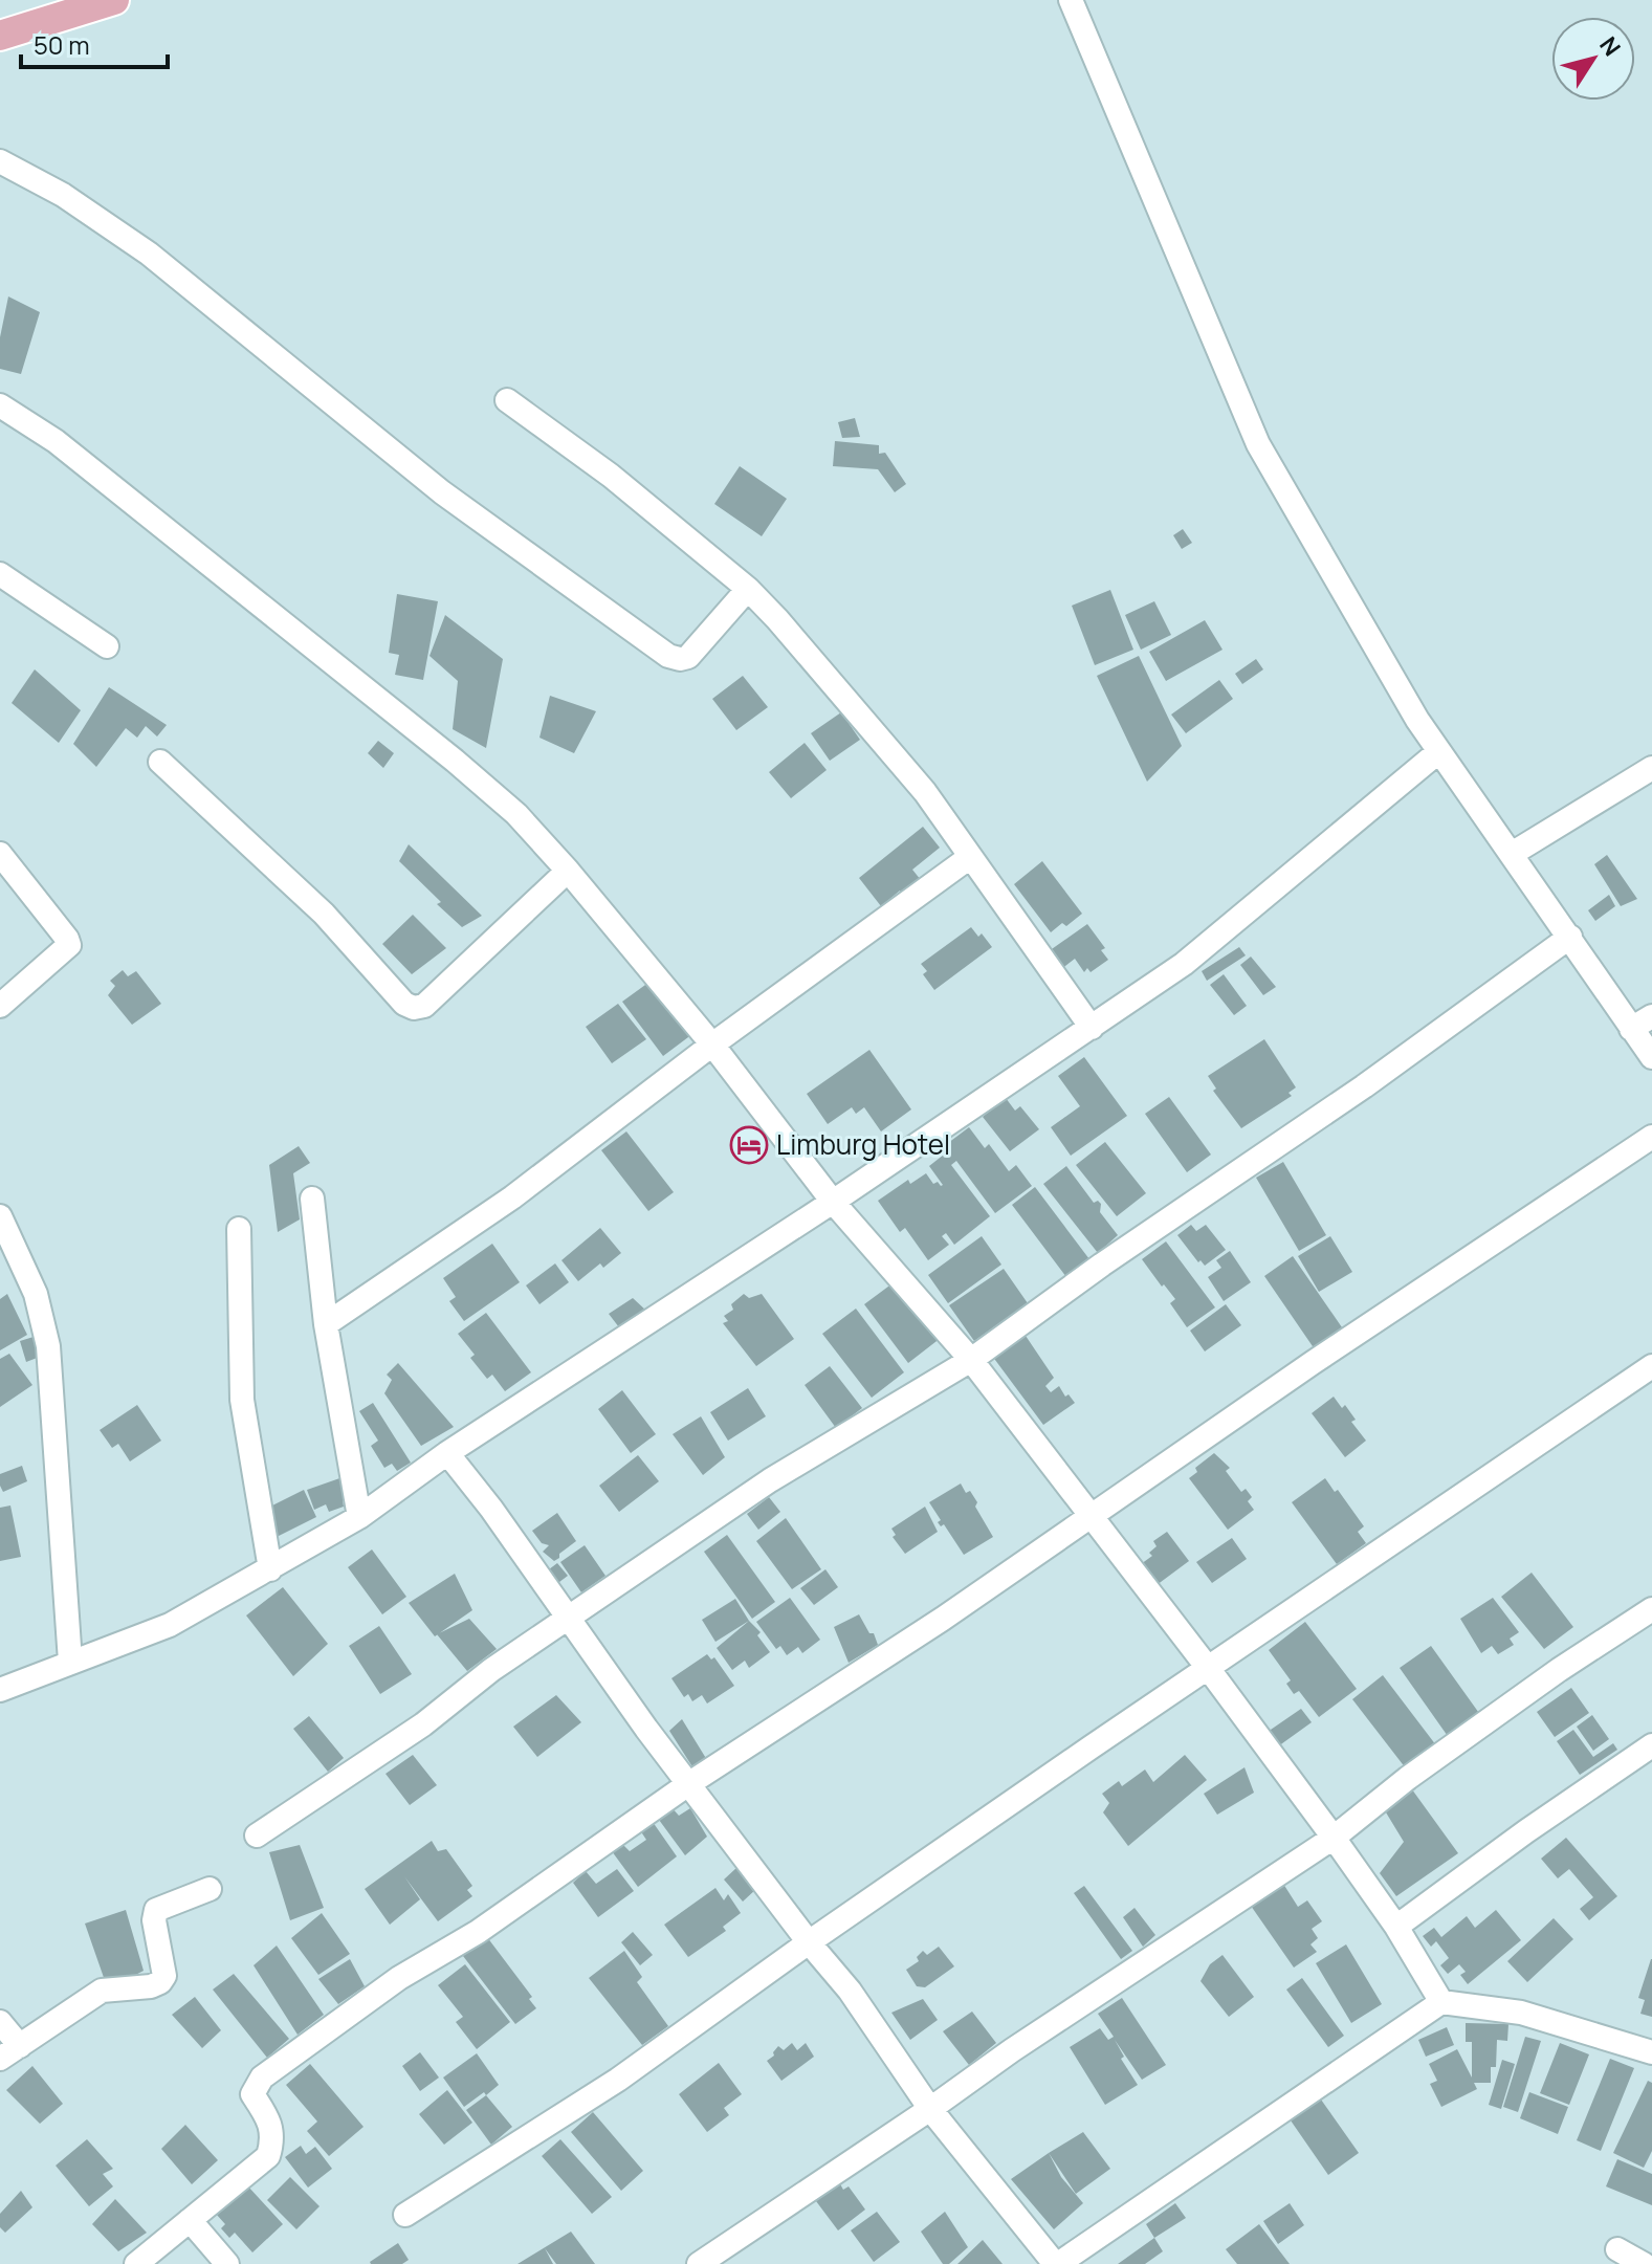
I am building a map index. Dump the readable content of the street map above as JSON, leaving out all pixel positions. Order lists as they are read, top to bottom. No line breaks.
{"places":{"hotel":["Limburg Hotel"]},"scale_bar":"50 m","north":"top right"}
